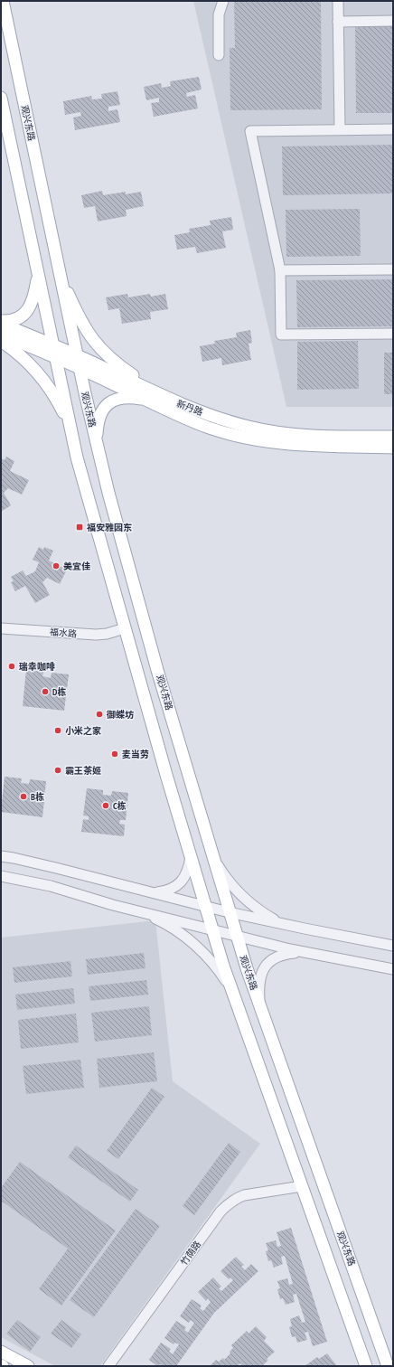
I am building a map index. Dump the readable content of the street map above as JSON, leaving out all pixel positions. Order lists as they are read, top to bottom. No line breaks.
{"streets":{"main road":["观兴东路","新丹路"],"street":["福水路","竹荫路"]},"crossings":[["观兴东路","新丹路"]],"places":{"transit":["福安雅园东"],"other":["美宜佳","瑞幸咖啡","D栋","御蝶坊","小米之家","麦当劳","霸王茶姬","B栋","C栋"]}}
